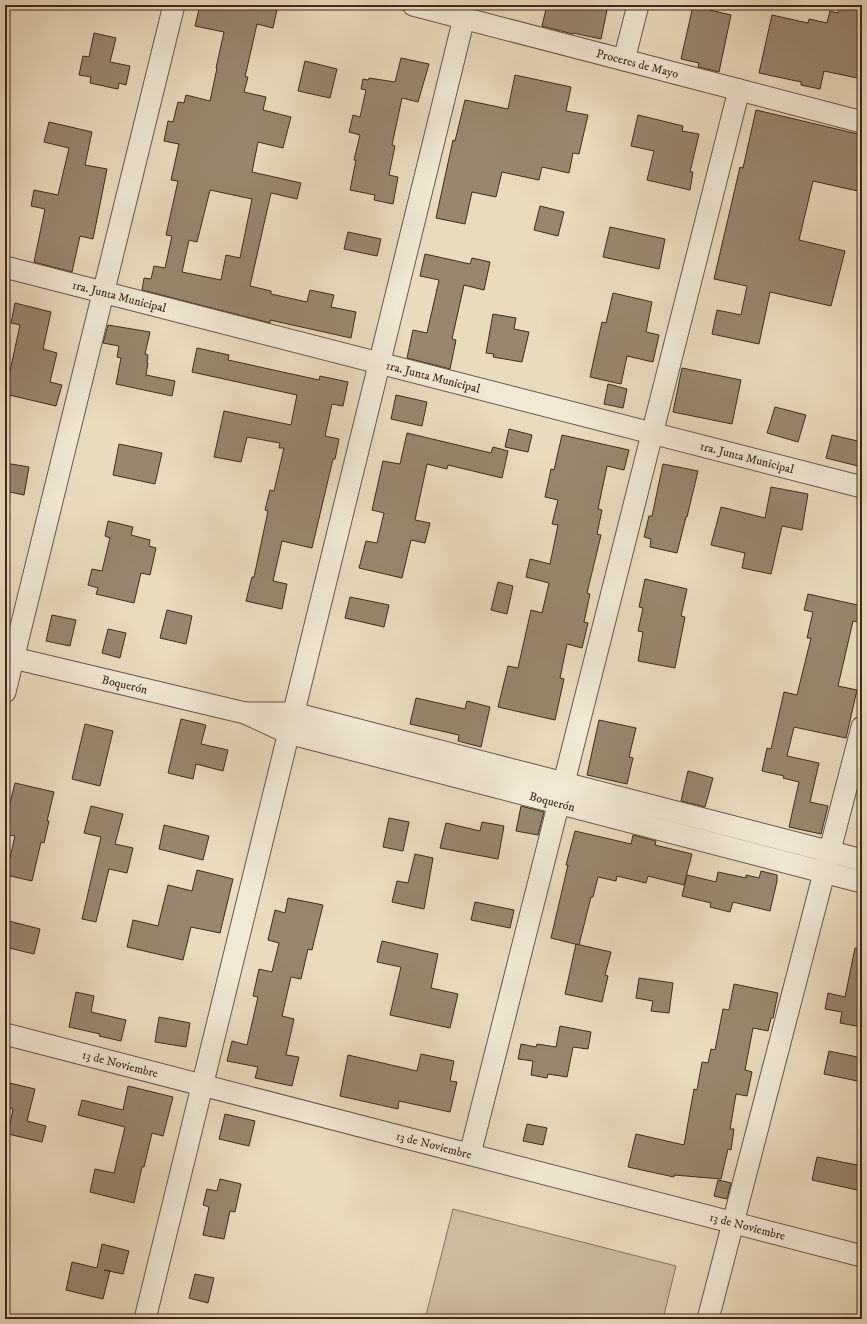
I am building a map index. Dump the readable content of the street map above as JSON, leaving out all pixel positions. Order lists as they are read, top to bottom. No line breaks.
{"streets":{"street":["Proceres de Mayo","1ra. Junta Municipal","Boquerón","13 de Noviembre"]}}
